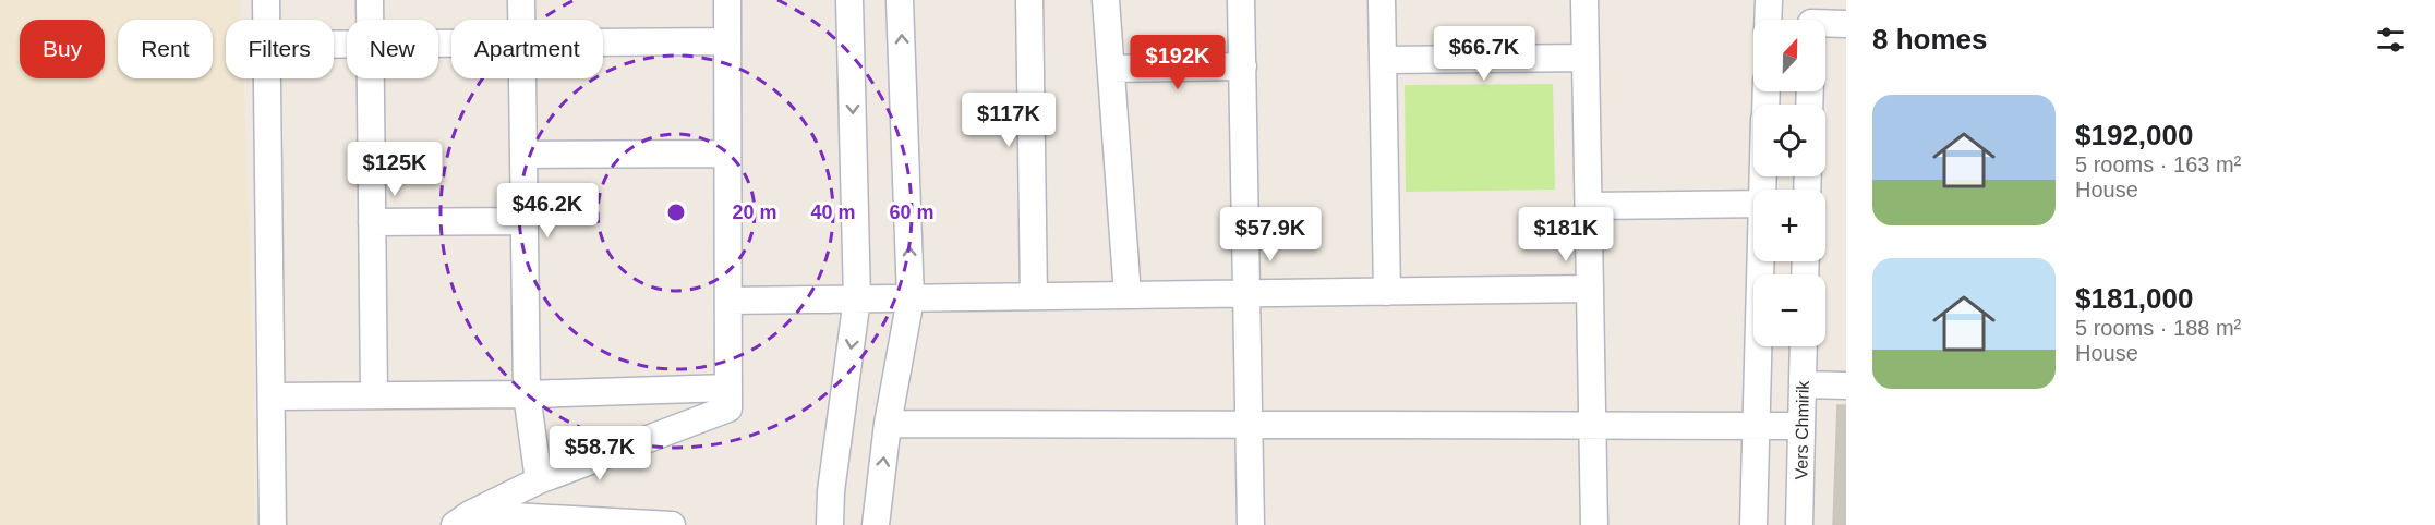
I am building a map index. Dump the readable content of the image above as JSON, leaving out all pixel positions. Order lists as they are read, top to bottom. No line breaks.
{"streets":{"street":["Vers Chmirik"]},"north":"top","page":{"heading":"8 homes","map_buttons":["+","−"],"chip":["Buy","Rent","Filters","New","Apartment"],"price":["$66.7K","$192K","$117K","$125K","$46.2K","$57.9K","$181K","$58.7K"],"list":[{"name":"$192,000","note":"5 rooms · 163 m² · House"},{"name":"$181,000","note":"5 rooms · 188 m² · House"}]},"rings":["20 m","40 m","60 m"]}
